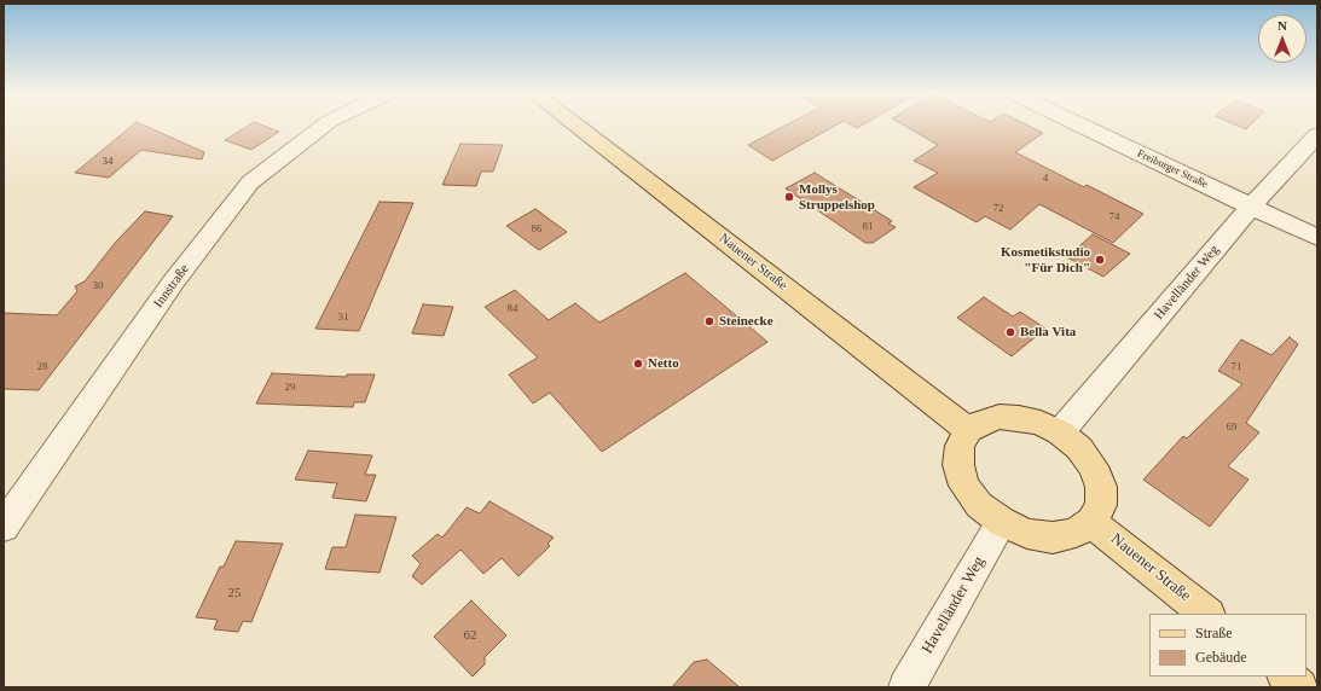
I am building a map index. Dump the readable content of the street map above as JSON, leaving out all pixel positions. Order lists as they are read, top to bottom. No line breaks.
{"streets":{"main road":["Nauener Straße"],"street":["Freiburger Straße","Havelländer Weg","Innstraße"]},"crossings":[["Freiburger Straße","Havelländer Weg"],["Nauener Straße","Havelländer Weg"]],"places":["Mollys Struppelshop","Kosmetikstudio \"Für Dich\"","Steinecke","Bella Vita","Netto"],"house_numbers":["34","4","72","74","81","86","30","84","31","28","71","29","69","25","62"],"legend":["Straße","Gebäude"],"north":"top"}
